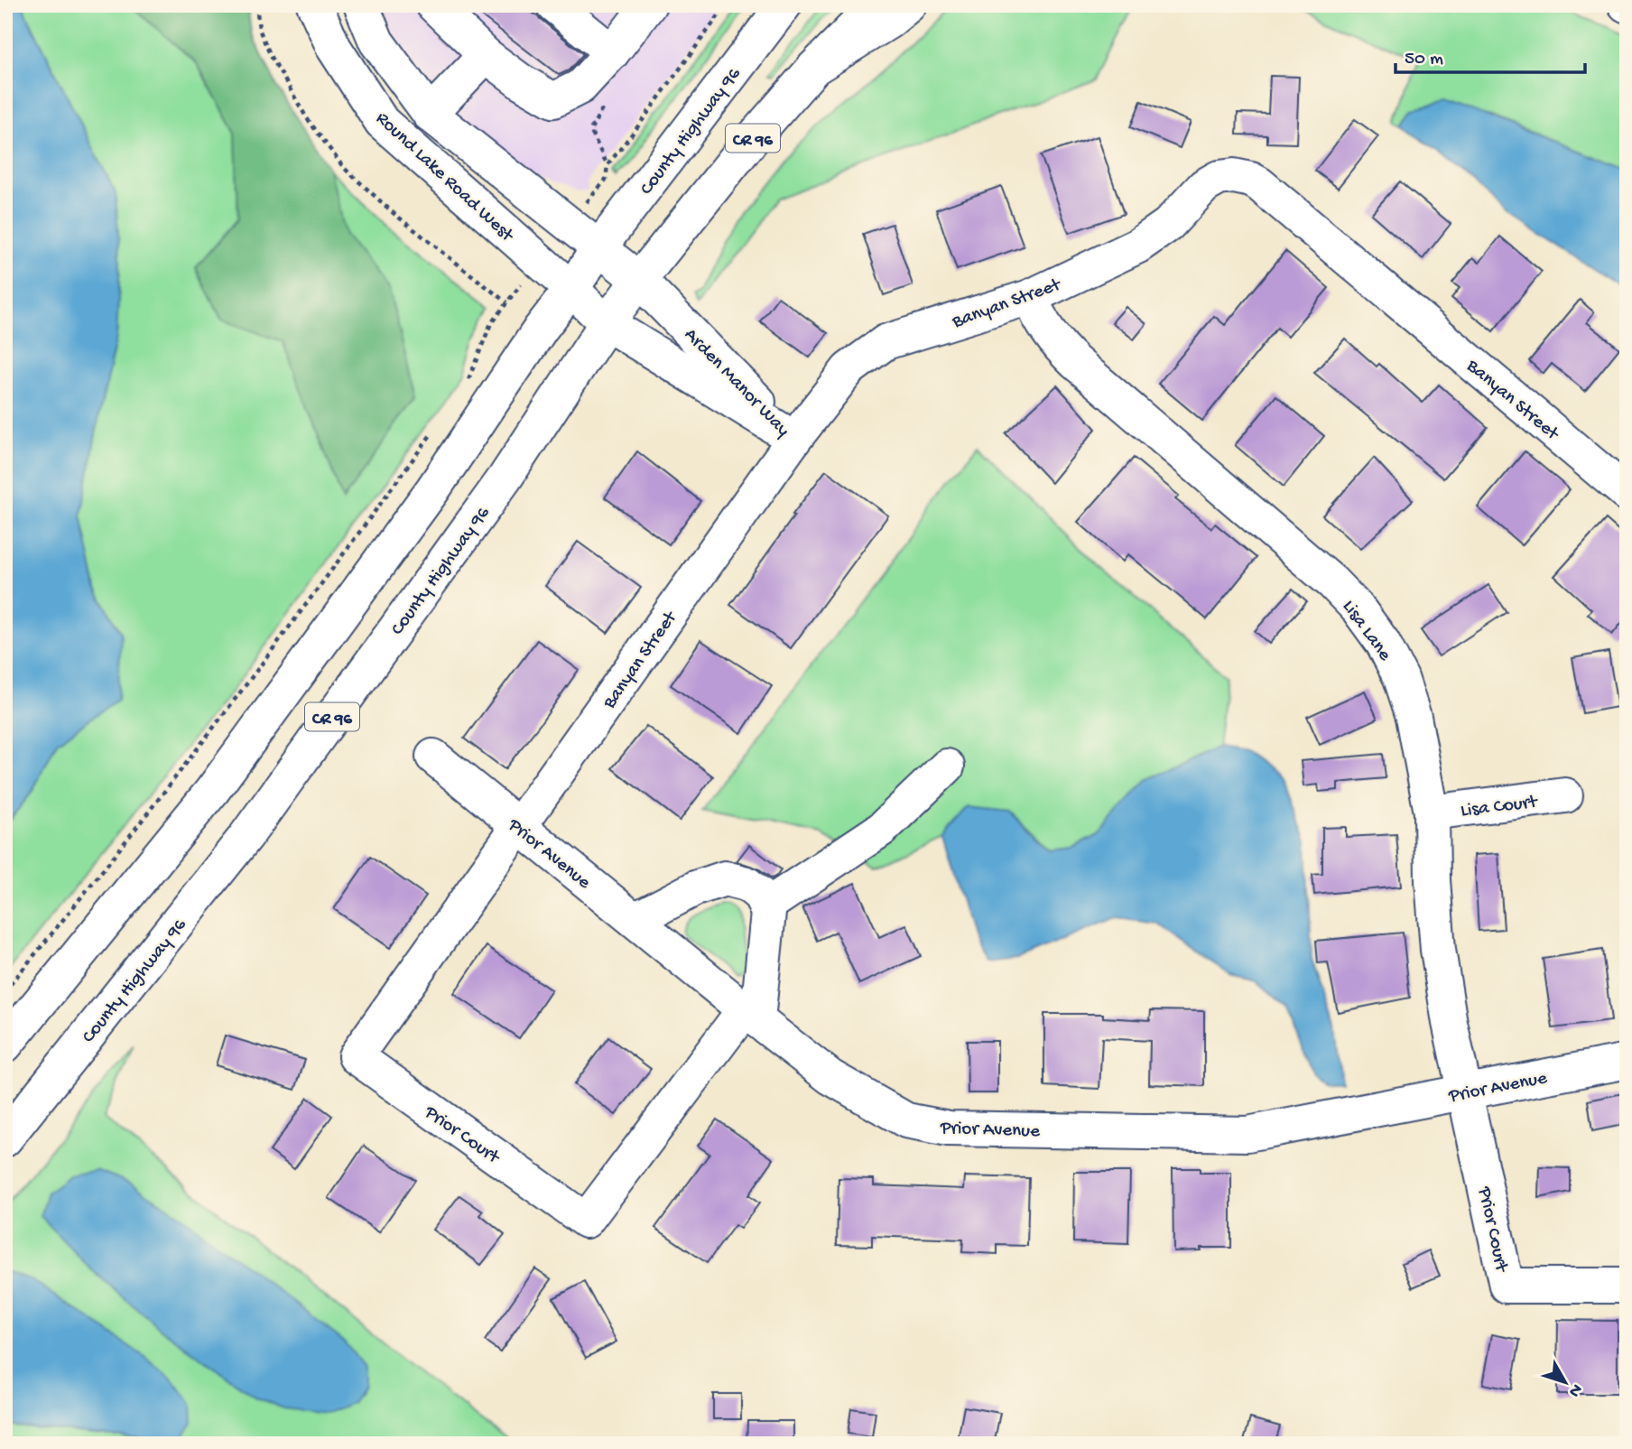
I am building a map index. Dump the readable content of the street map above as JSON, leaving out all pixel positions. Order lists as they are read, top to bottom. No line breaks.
{"streets":{"main road":["County Highway 96","CR 96","Round Lake Road West","Banyan Street","Arden Manor Way","Lisa Lane","Lisa Court","Prior Avenue","Prior Court"]},"crossings":[["County Highway 96","Round Lake Road West"],["County Highway 96","Arden Manor Way"],["Round Lake Road West","Arden Manor Way"],["Banyan Street","Arden Manor Way"],["Banyan Street","Lisa Lane"],["Banyan Street","Prior Avenue"],["Banyan Street","Prior Court"],["Lisa Lane","Lisa Court"],["Lisa Lane","Prior Avenue"],["Lisa Lane","Prior Court"],["Prior Avenue","Prior Court"]],"scale_bar":"50 m","north":"bottom right"}
